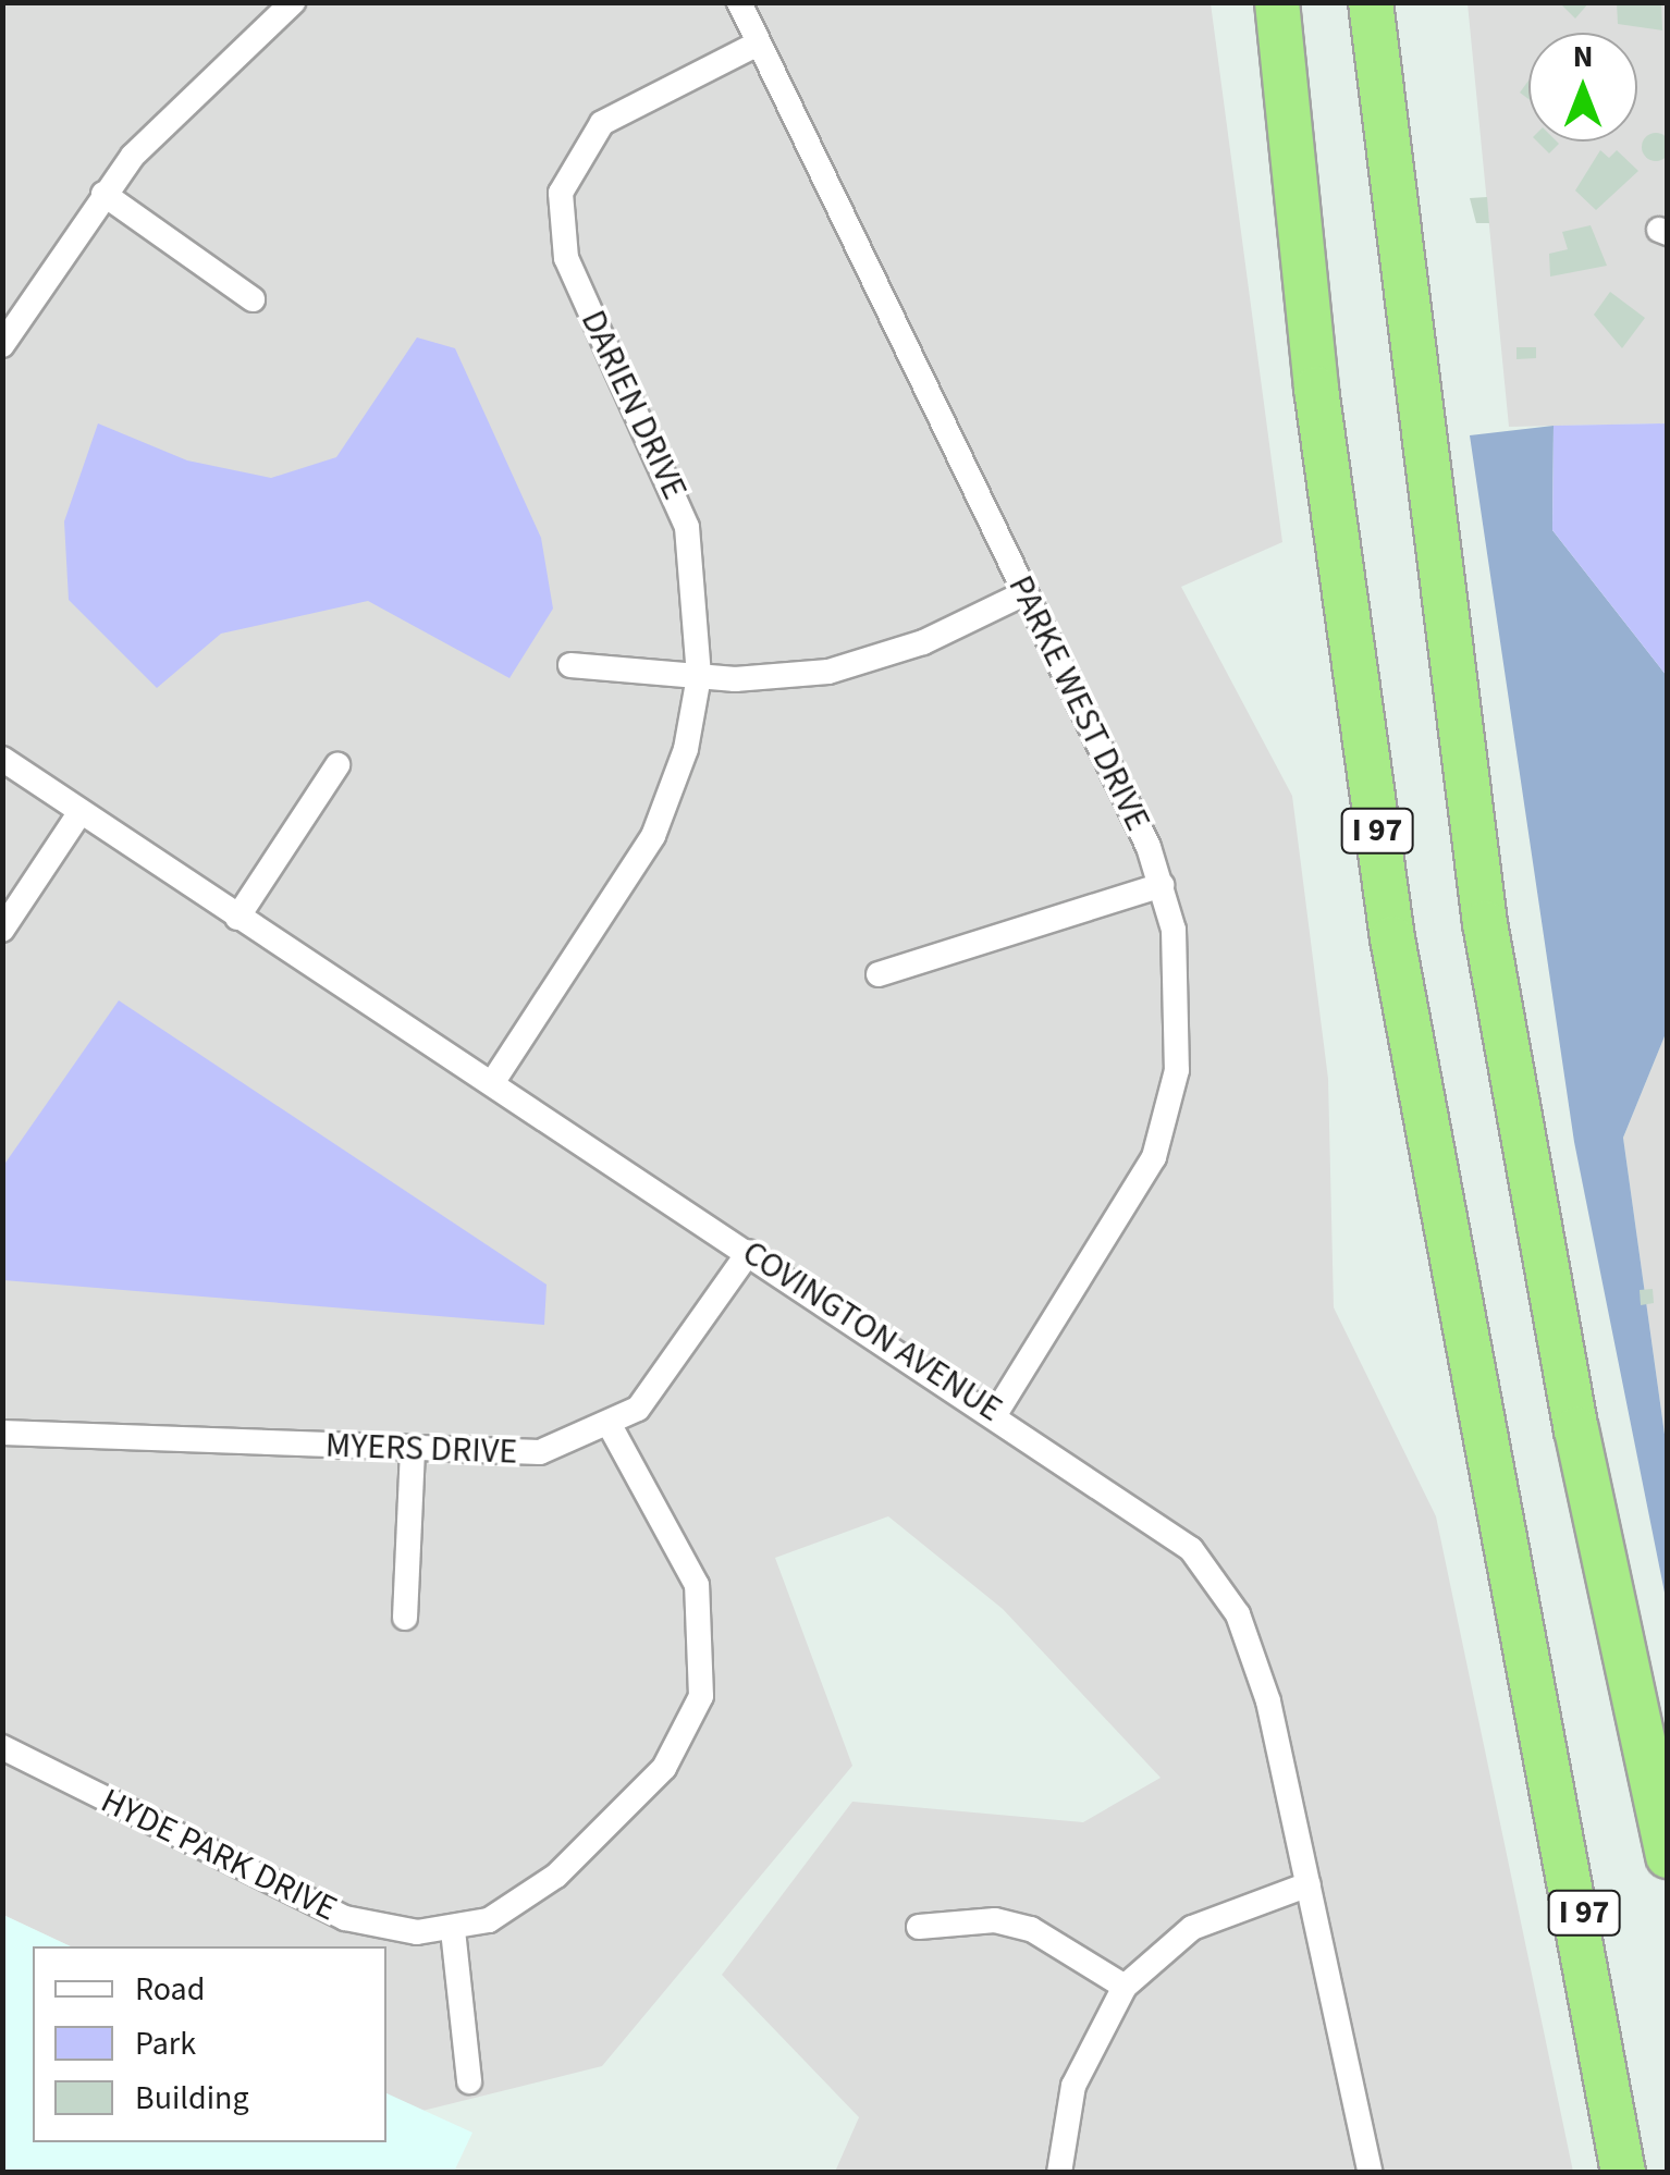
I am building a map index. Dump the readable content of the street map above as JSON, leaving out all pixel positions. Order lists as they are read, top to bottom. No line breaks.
{"streets":{"highway":["I 97"],"street":["DARIEN DRIVE","PARKE WEST DRIVE","COVINGTON AVENUE","MYERS DRIVE","HYDE PARK DRIVE"]},"crossings":[["DARIEN DRIVE","PARKE WEST DRIVE"],["DARIEN DRIVE","COVINGTON AVENUE"],["PARKE WEST DRIVE","COVINGTON AVENUE"],["COVINGTON AVENUE","MYERS DRIVE"],["MYERS DRIVE","HYDE PARK DRIVE"]],"legend":["Road","Park","Building"],"north":"top"}
